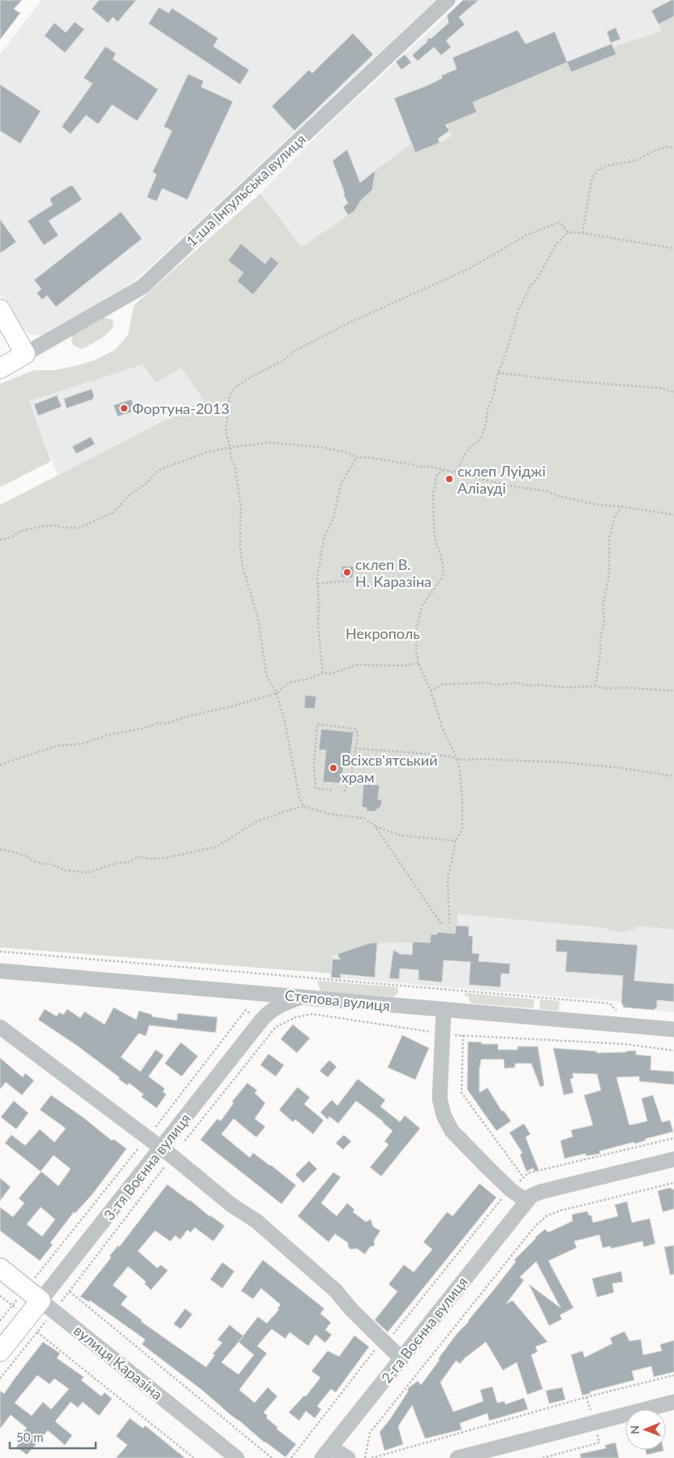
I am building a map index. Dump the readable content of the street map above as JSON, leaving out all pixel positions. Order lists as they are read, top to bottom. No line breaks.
{"streets":{"main road":["3-тя Воєнна вулиця","вулиця Каразіна"],"street":["1-ша Інгульська вулиця","Степова вулиця","2-га Воєнна вулиця"]},"crossings":[["Степова вулиця","3-тя Воєнна вулиця"],["3-тя Воєнна вулиця","вулиця Каразіна"]],"parks":["Некрополь"],"places":["Фортуна-2013","склеп Луіджі Аліауді","склеп В. Н. Каразіна","Всіхсв'ятський храм"],"scale_bar":"50 m","north":"left"}
